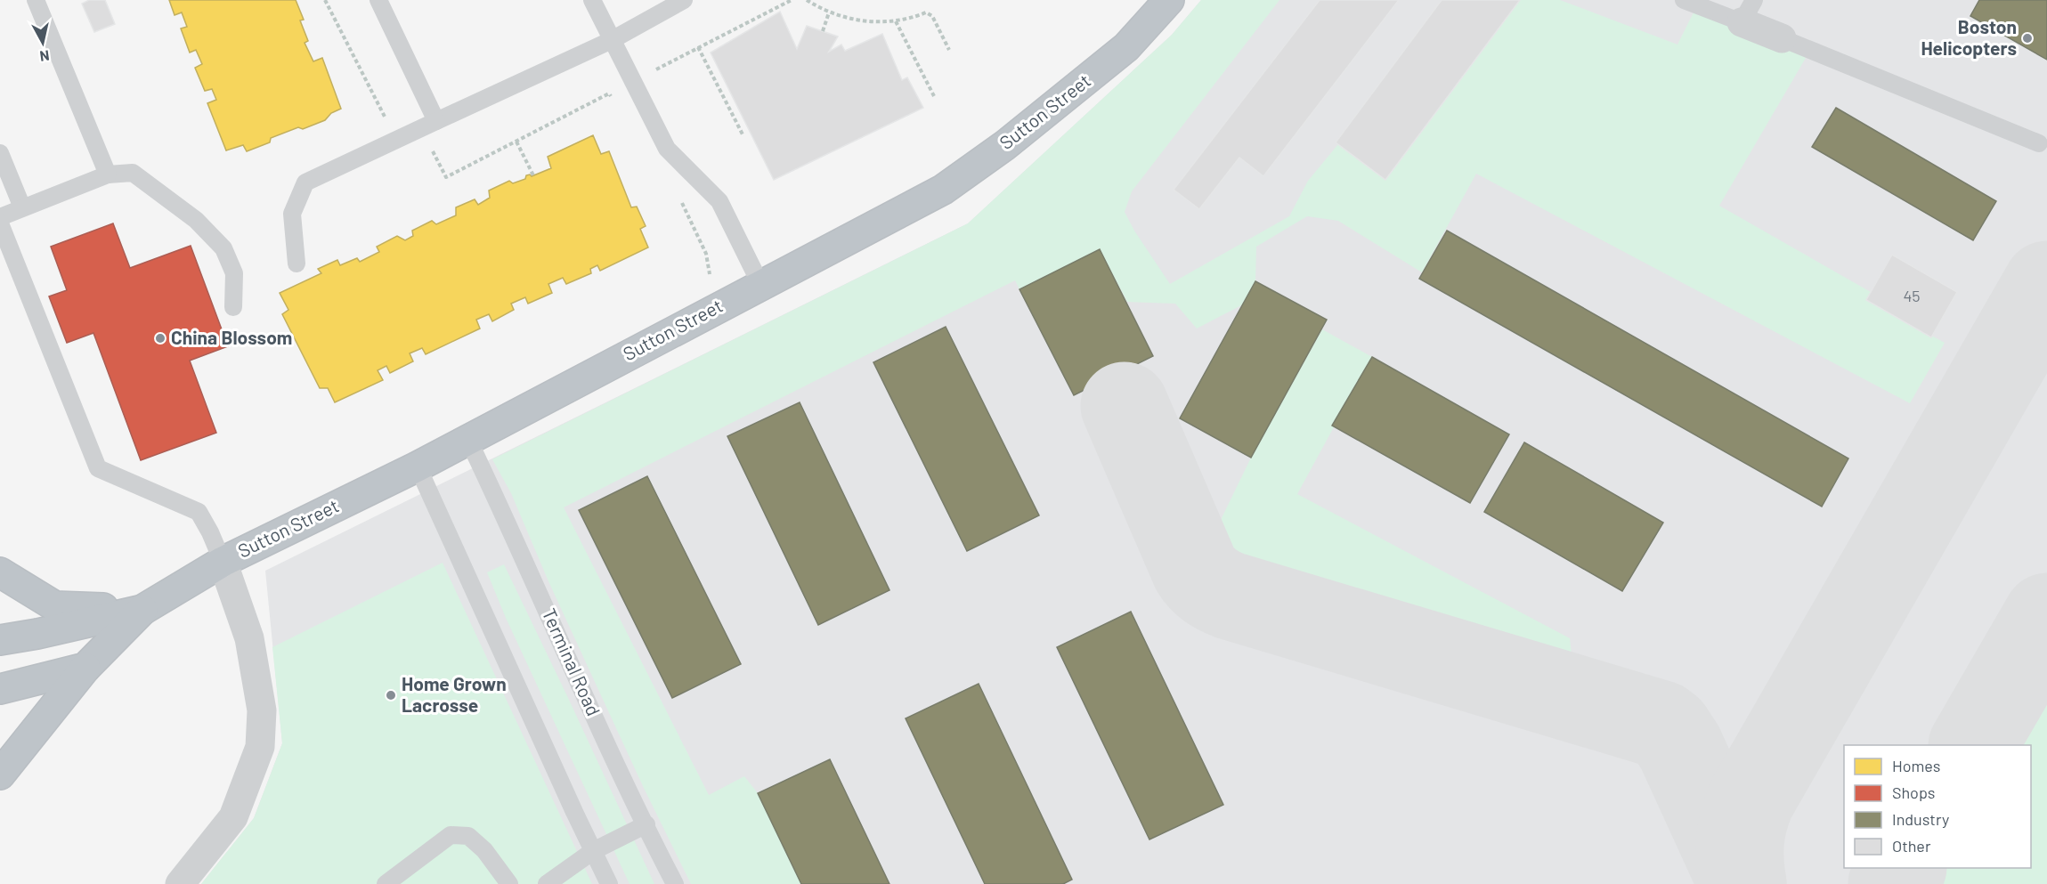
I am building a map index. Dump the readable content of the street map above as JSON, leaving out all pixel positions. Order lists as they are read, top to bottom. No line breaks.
{"streets":{"highway":["Sutton Street"],"lane":["Terminal Road"]},"crossings":[["Sutton Street","Terminal Road"]],"places":["Boston Helicopters","China Blossom","Home Grown Lacrosse"],"house_numbers":["45"],"legend":["Homes","Shops","Industry","Other"],"north":"bottom"}
